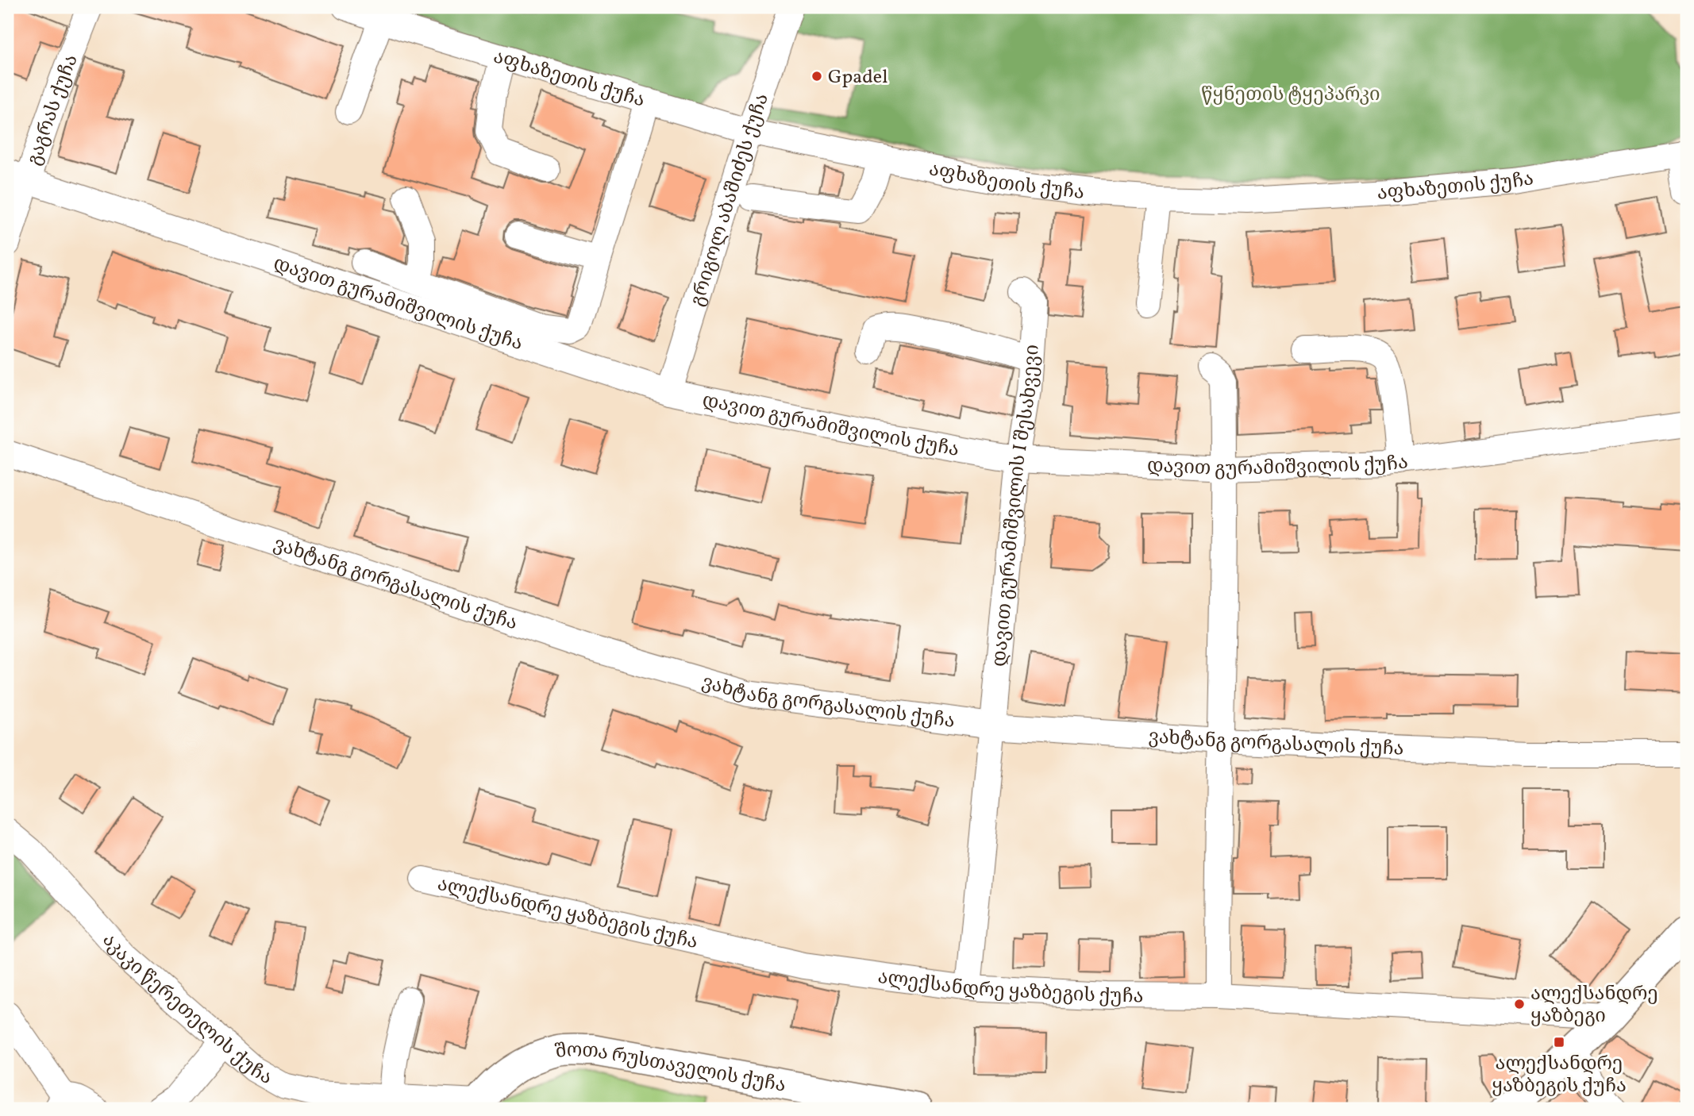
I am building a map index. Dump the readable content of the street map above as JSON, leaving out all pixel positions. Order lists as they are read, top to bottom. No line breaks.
{"streets":{"main road":["შოთა რუსთაველის ქუჩა"],"street":["აფხაზეთის ქუჩა","გაგრას ქუჩა","გრიგოლ აბაშიძეს ქუჩა","დავით გურამიშვილის ქუჩა","დავით გურამიშვილის I შესახვევი","ვახტანგ გორგასალის ქუჩა","ალექსანდრე ყაზბეგის ქუჩა","აკაკი წერეთელის ქუჩა"]},"crossings":[["აფხაზეთის ქუჩა","გრიგოლ აბაშიძეს ქუჩა"],["გაგრას ქუჩა","დავით გურამიშვილის ქუჩა"],["გრიგოლ აბაშიძეს ქუჩა","დავით გურამიშვილის ქუჩა"],["დავით გურამიშვილის ქუჩა","დავით გურამიშვილის I შესახვევი"],["დავით გურამიშვილის I შესახვევი","ვახტანგ გორგასალის ქუჩა"],["დავით გურამიშვილის I შესახვევი","ალექსანდრე ყაზბეგის ქუჩა"],["აკაკი წერეთელის ქუჩა","შოთა რუსთაველის ქუჩა"]],"parks":["წყნეთის ტყეპარკი"],"places":{"other":["Gpadel","ალექსანდრე ყაზბეგი"],"transit":["ალექსანდრე ყაზბეგის ქუჩა"]}}
